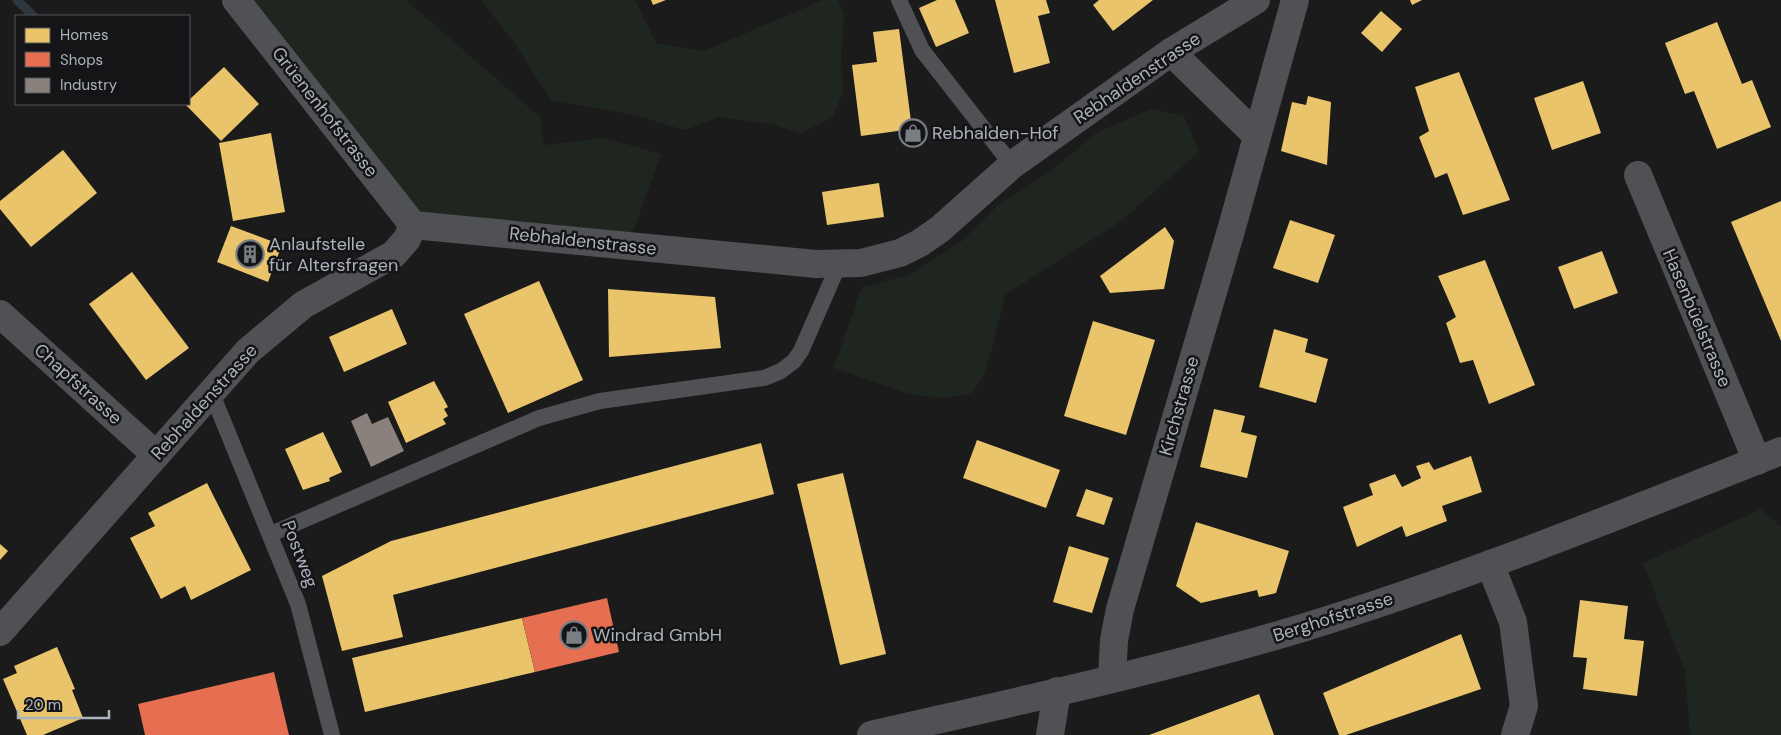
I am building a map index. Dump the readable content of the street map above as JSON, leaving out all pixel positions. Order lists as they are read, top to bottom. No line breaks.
{"streets":{"street":["Rebhaldenstrasse","Grüenenhofstrasse","Hasenbüelstrasse","Chapfstrasse","Kirchstrasse","Berghofstrasse"],"lane":["Postweg"]},"crossings":[["Rebhaldenstrasse","Grüenenhofstrasse"],["Rebhaldenstrasse","Chapfstrasse"],["Rebhaldenstrasse","Postweg"],["Hasenbüelstrasse","Berghofstrasse"],["Kirchstrasse","Berghofstrasse"]],"places":{"shop":["Rebhalden-Hof","Windrad GmbH"],"building":["Anlaufstelle für Altersfragen"]},"legend":["Homes","Shops","Industry"],"scale_bar":"20 m"}
